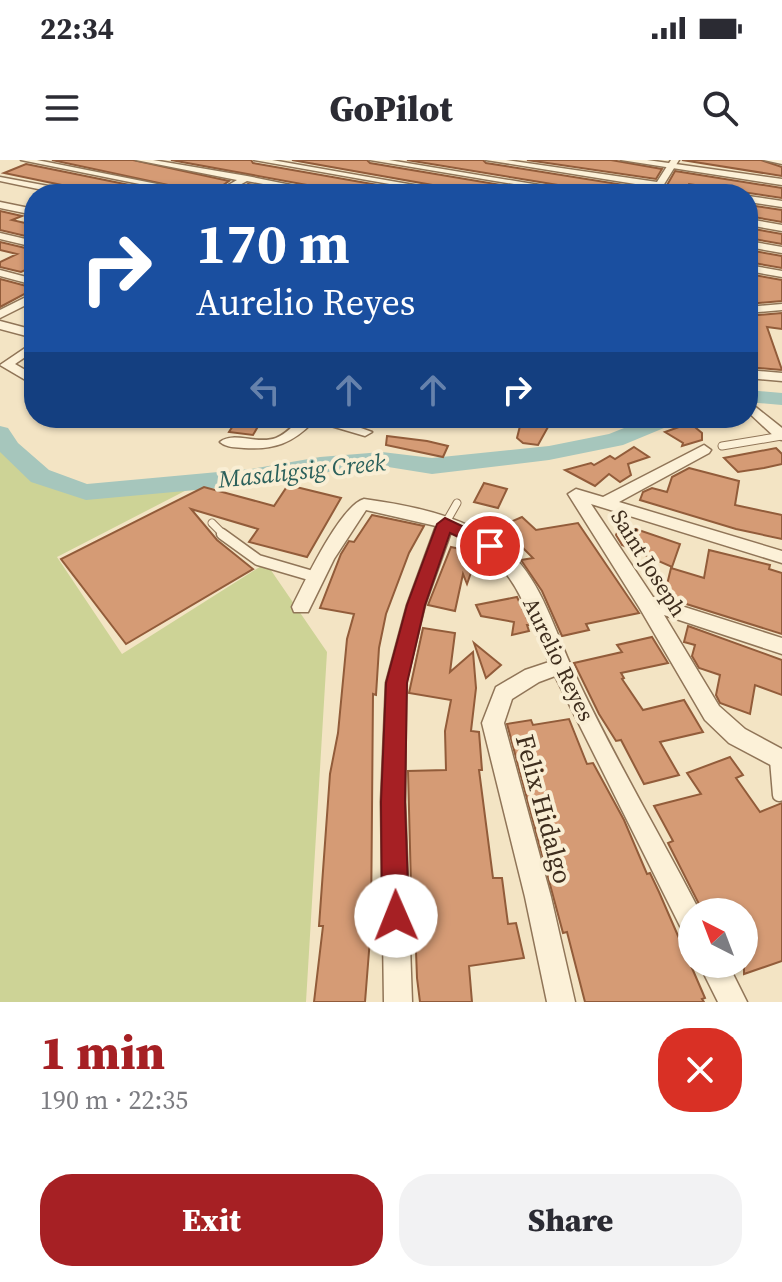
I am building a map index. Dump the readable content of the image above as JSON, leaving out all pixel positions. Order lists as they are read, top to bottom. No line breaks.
{"streets":{"street":["Saint Joseph","Aurelio Reyes","Felix Hidalgo"]},"crossings":[["Aurelio Reyes","Felix Hidalgo"]],"water":["Masaligsig Creek"],"north":"top left","page":{"status":"22:34","header":"GoPilot","turn":["170 m","Aurelio Reyes"],"heading":["1 min","190 m · 22:35"],"buttons":["Exit","Share"]}}
